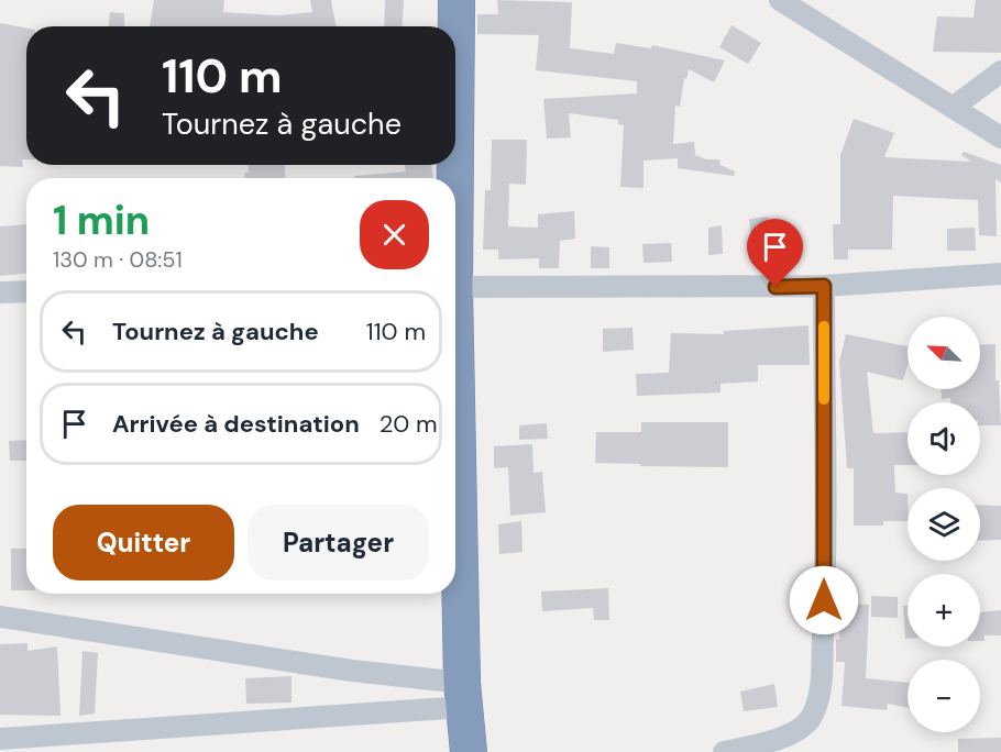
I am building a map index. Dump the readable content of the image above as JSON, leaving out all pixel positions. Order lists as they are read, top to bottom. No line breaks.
{"north":"top left","page":{"turn":["110 m","Tournez à gauche"],"heading":["1 min","130 m · 08:51"],"list":[{"name":"Tournez à gauche","value":"110 m"},{"name":"Arrivée à destination","value":"20 m"}],"map_buttons":["+","−"],"buttons":["Quitter","Partager"]}}
